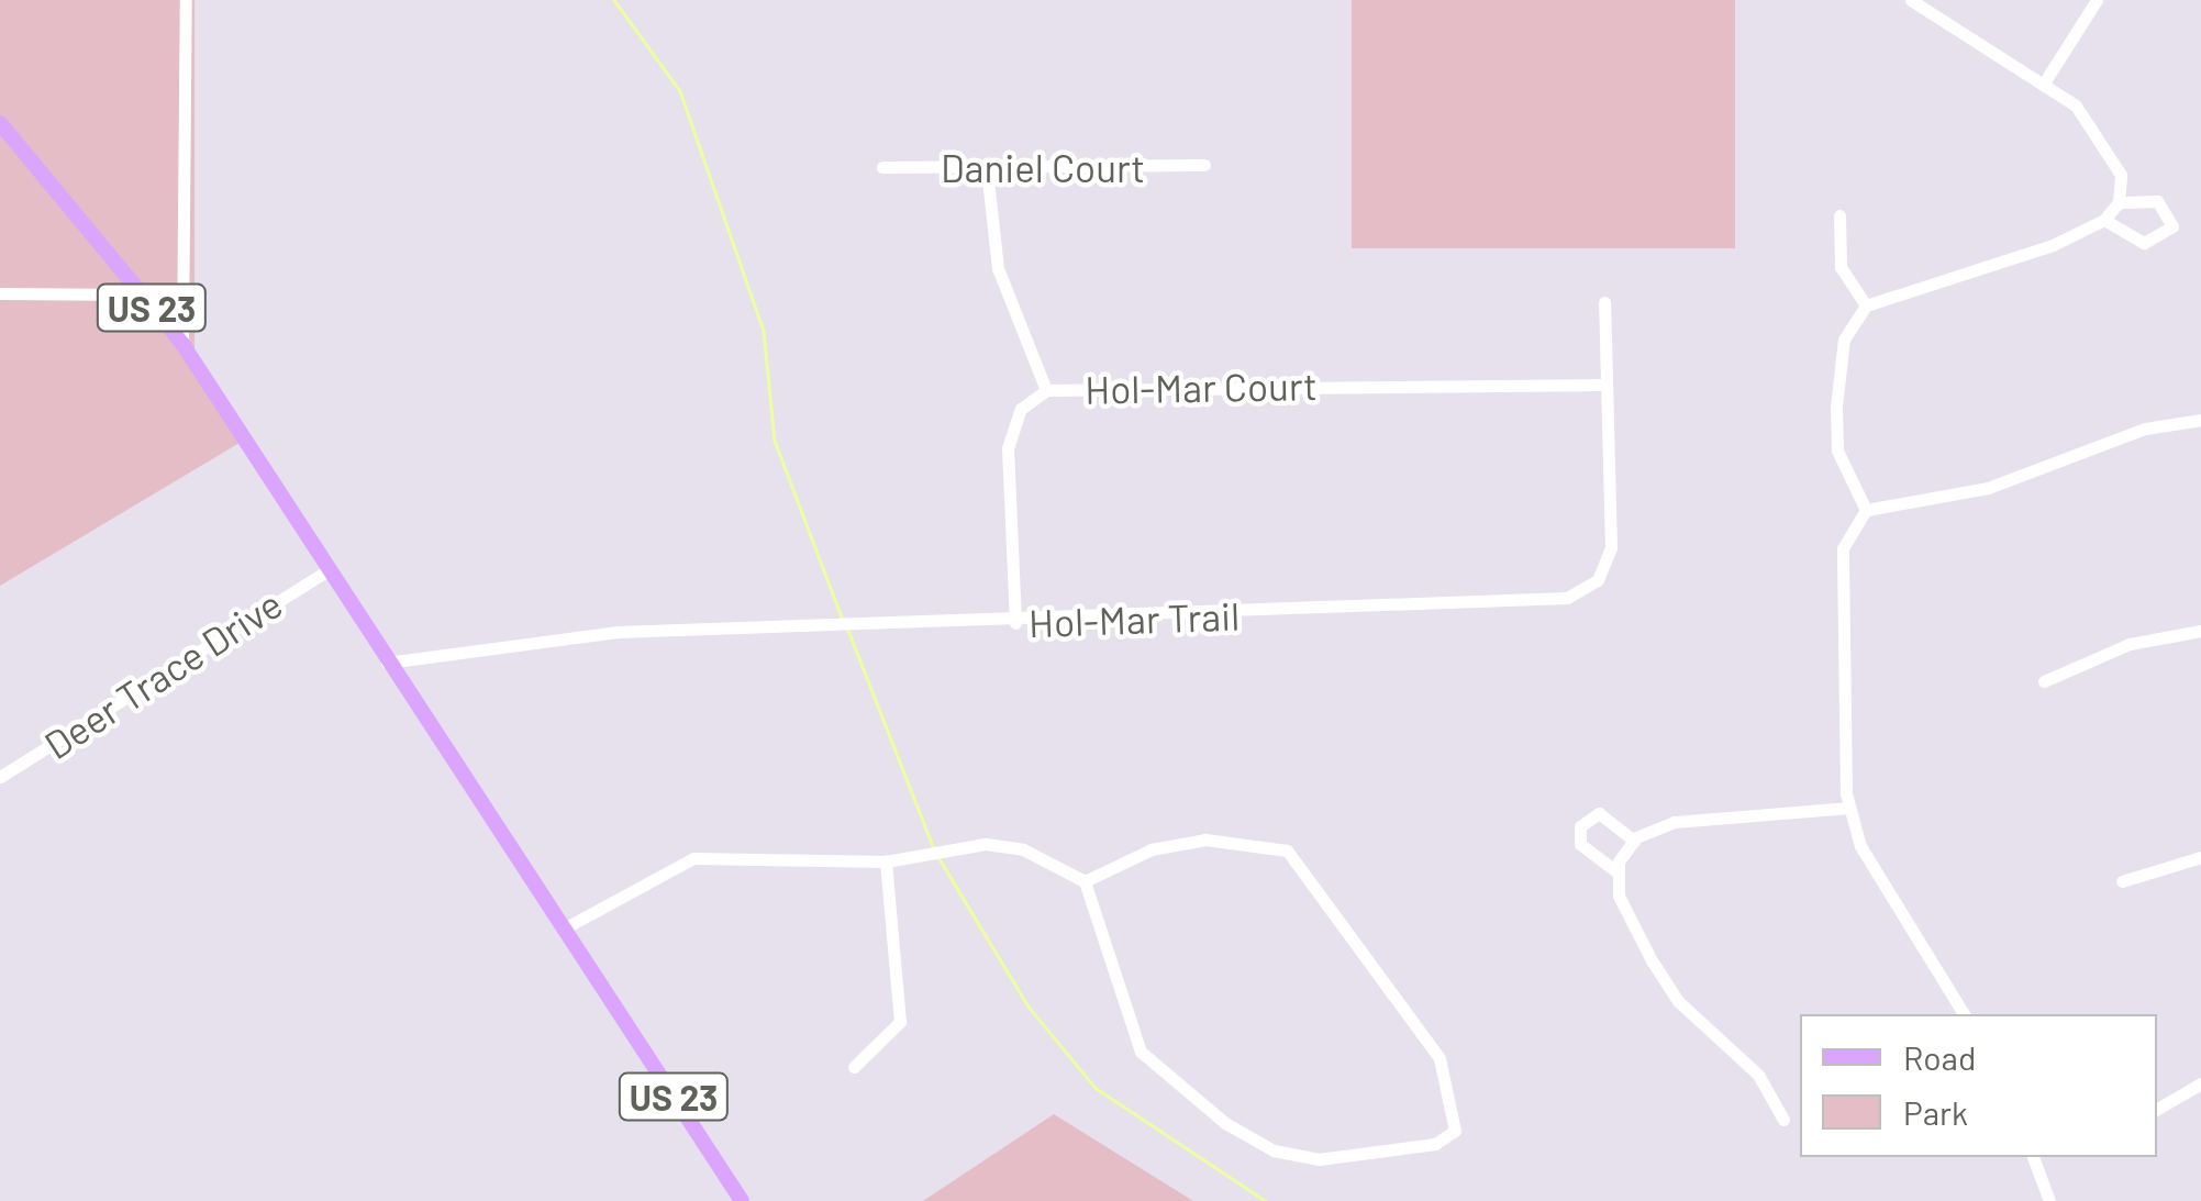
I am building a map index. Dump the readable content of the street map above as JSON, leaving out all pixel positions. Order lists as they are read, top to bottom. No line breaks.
{"streets":{"main road":["US 23"],"street":["Daniel Court","Hol-Mar Court","Hol-Mar Trail","Deer Trace Drive"]},"crossings":[["US 23","Hol-Mar Trail"],["US 23","Deer Trace Drive"],["Hol-Mar Court","Hol-Mar Trail"]],"legend":["Road","Park"]}
